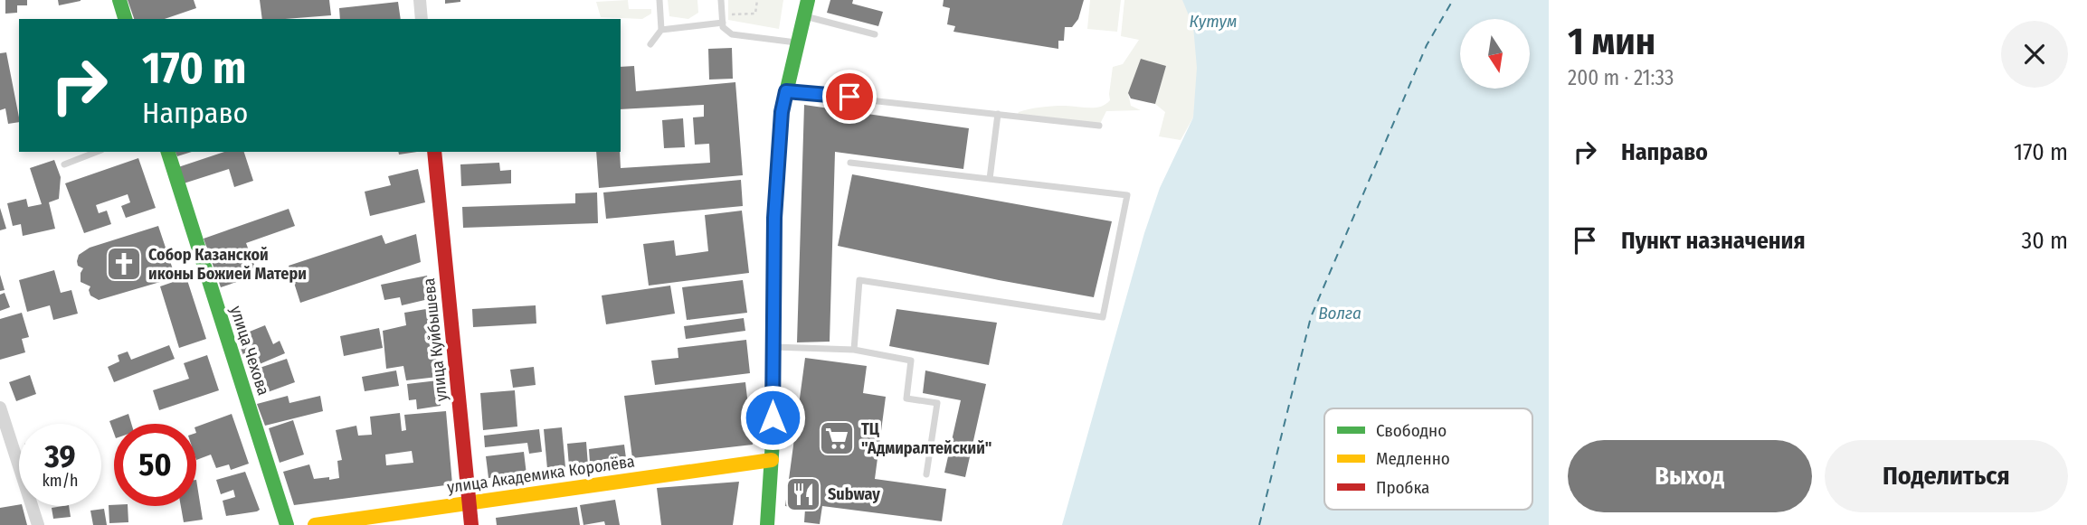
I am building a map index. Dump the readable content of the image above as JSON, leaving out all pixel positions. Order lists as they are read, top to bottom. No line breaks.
{"streets":{"main road":["улица Куйбышева","улица Чехова","улица Академика Королёва"]},"crossings":[["улица Куйбышева","улица Академика Королёва"]],"water":["Кутум","Волга"],"places":{"church":["Собор Казанской иконы Божией Матери"],"supermarket":["ТЦ \"Адмиралтейский\""],"restaurant":["Subway"]},"legend":["Свободно","Медленно","Пробка"],"north":"bottom","page":{"heading":["1 мин","200 m · 21:33"],"turn":["170 m","Направо"],"list":[{"name":"Направо","value":"170 m"},{"name":"Пункт назначения","value":"30 m"}],"speed":"39 km/h","limit":"50","buttons":["Выход","Поделиться"]}}
